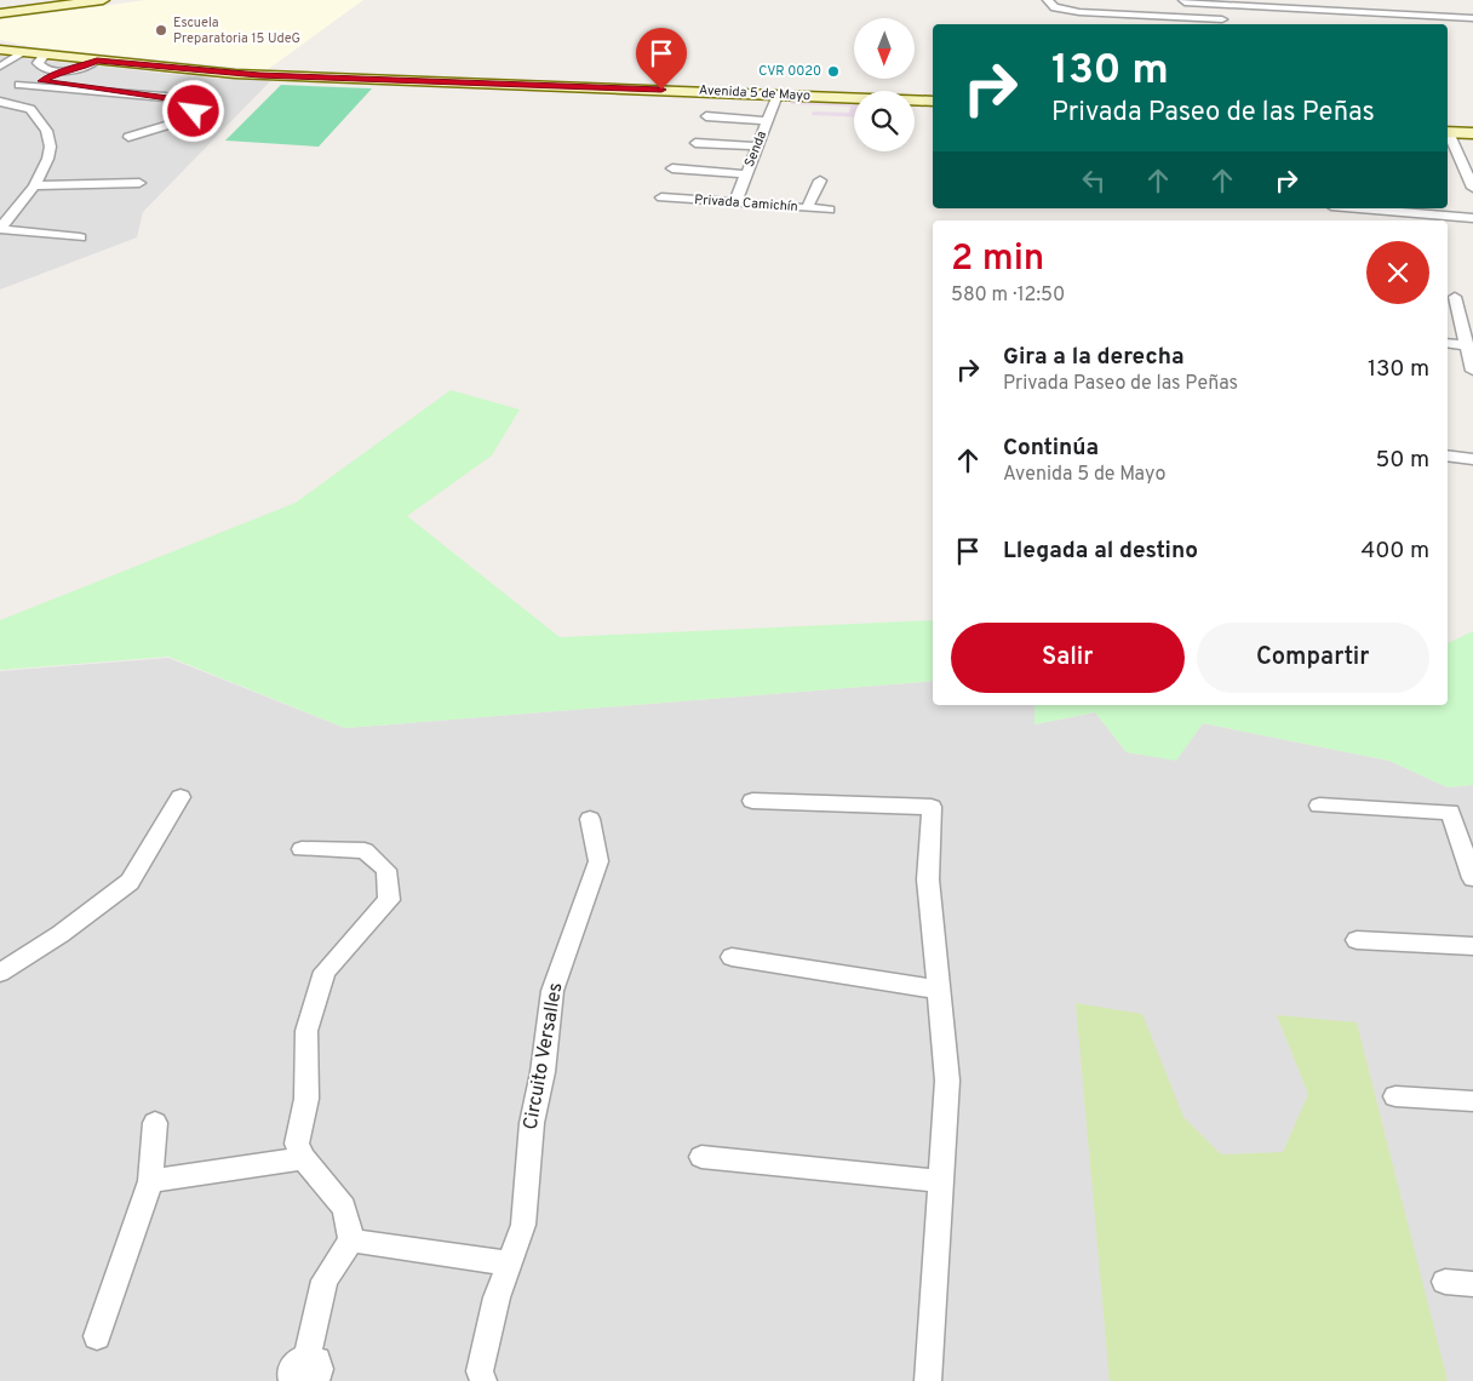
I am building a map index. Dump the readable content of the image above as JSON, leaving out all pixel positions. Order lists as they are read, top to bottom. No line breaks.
{"streets":{"main road":["Avenida 5 de Mayo"],"street":["Senda","Privada Camichín","Circuito Versalles"]},"crossings":[["Avenida 5 de Mayo","Senda"],["Senda","Privada Camichín"]],"places":["Escuela Preparatoria 15 UdeG","CVR 0020"],"north":"bottom","page":{"turn":["130 m","Privada Paseo de las Peñas"],"heading":["2 min","580 m · 12:50"],"list":[{"name":"Gira a la derecha","note":"Privada Paseo de las Peñas","value":"130 m"},{"name":"Continúa","note":"Avenida 5 de Mayo","value":"50 m"},{"name":"Llegada al destino","value":"400 m"}],"buttons":["Salir","Compartir"]}}
